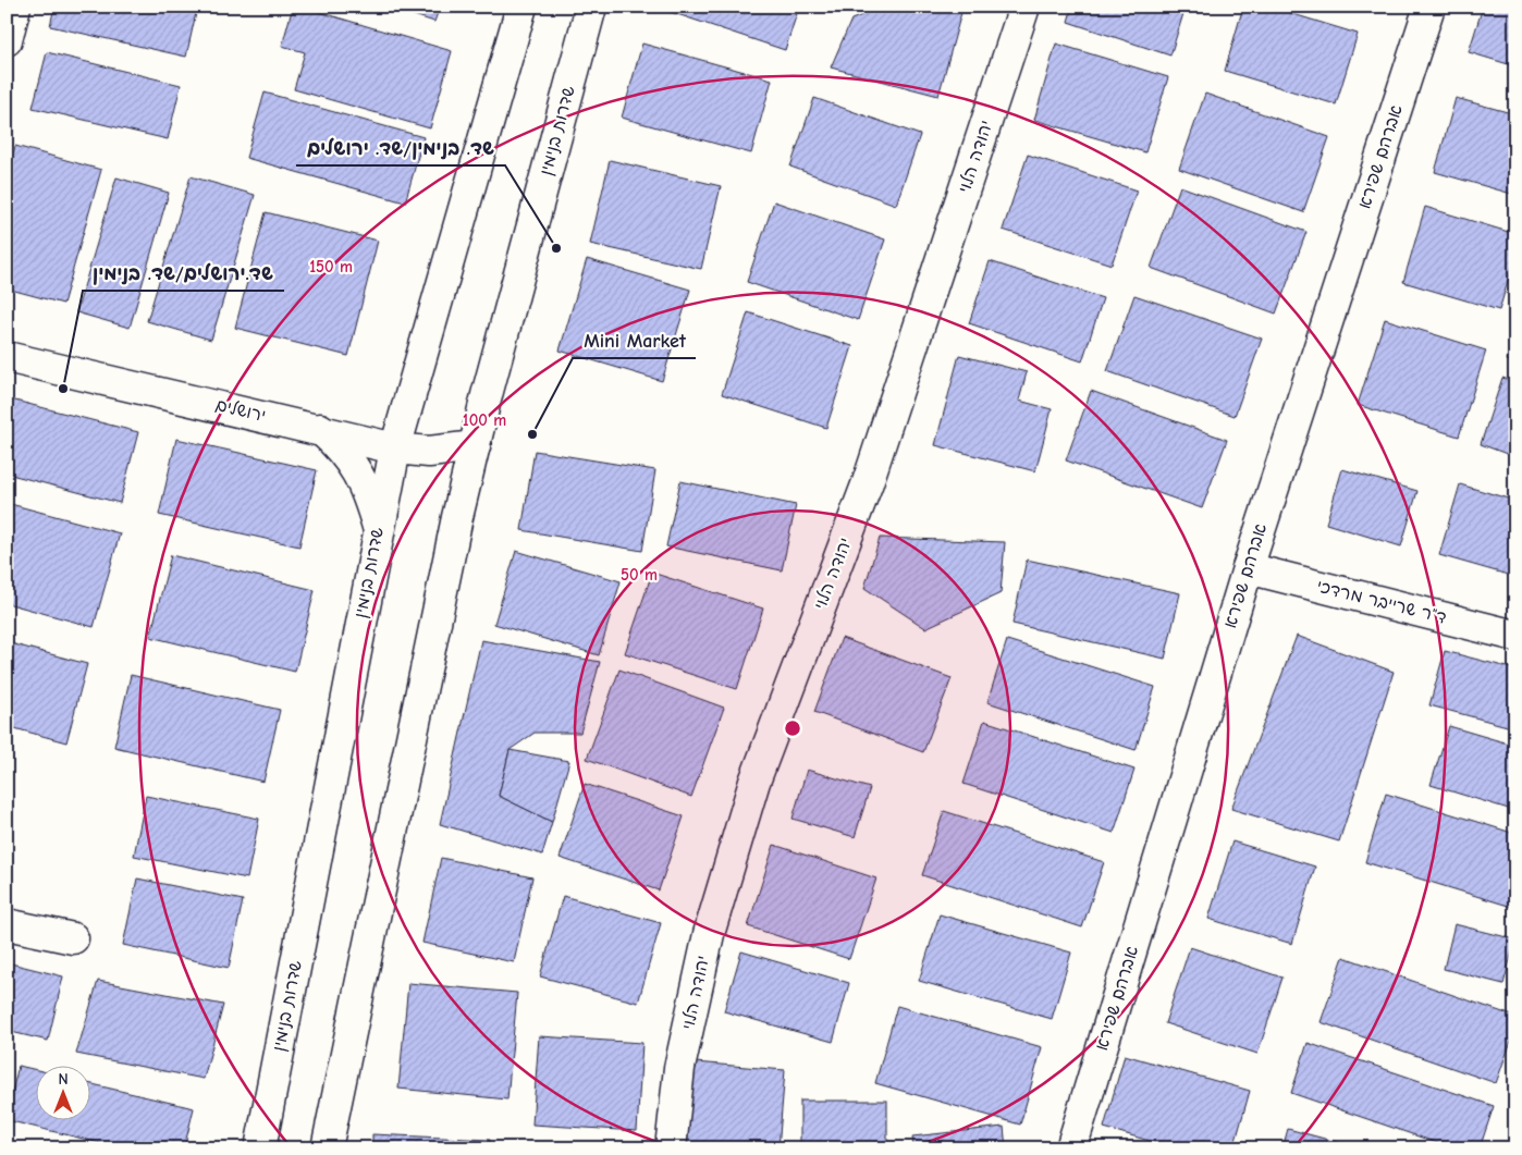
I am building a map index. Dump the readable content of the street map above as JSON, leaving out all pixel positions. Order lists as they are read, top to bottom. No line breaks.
{"streets":{"street":["שדרות בנימין","יהודה הלוי","אברהם שפירא","ירושלים","ד\"ר שרייבר מרדכי"]},"crossings":[["שדרות בנימין","ירושלים"],["אברהם שפירא","ד\"ר שרייבר מרדכי"]],"places":["שד. בנימין/שד. ירושלים","שד.ירושלים/שד. בנימין","Mini Market"],"north":"top","rings":["150 m","100 m","50 m"]}
